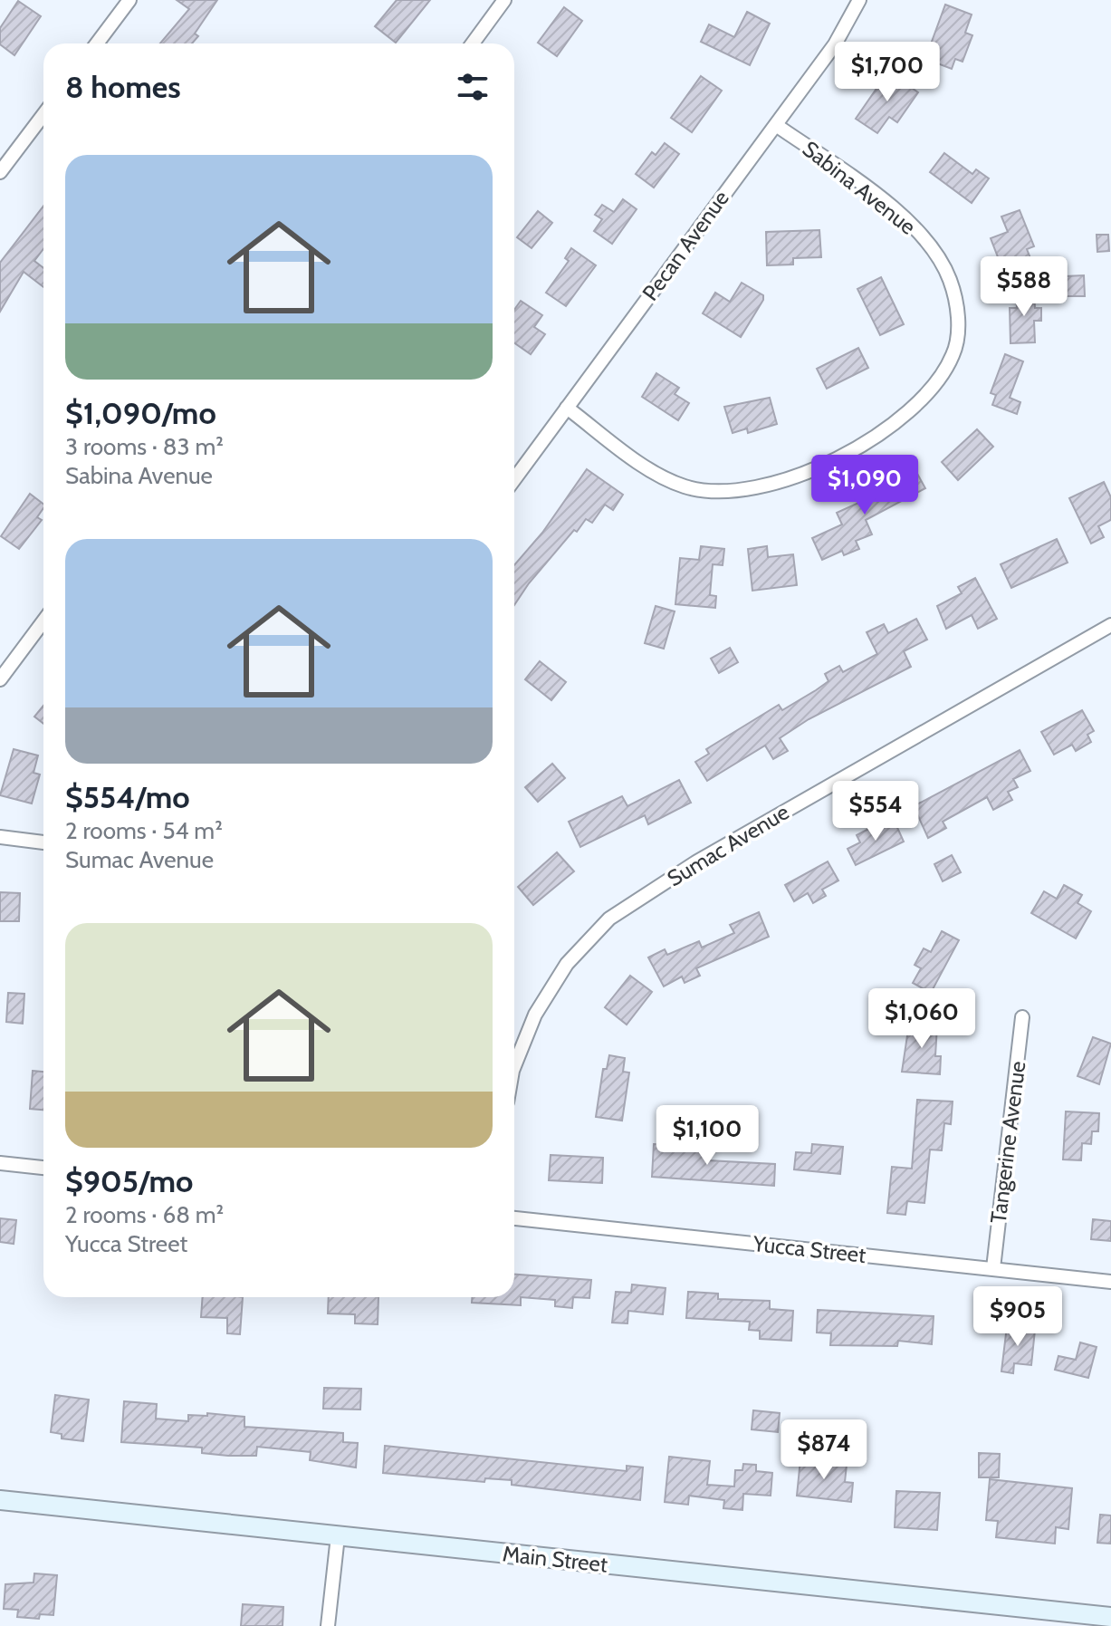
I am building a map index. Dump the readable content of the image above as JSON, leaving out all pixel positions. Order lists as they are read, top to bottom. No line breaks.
{"streets":{"main road":["Main Street"],"street":["Sabina Avenue","Pecan Avenue","Sumac Avenue","Tangerine Avenue","Yucca Street"]},"crossings":[["Sabina Avenue","Pecan Avenue"],["Tangerine Avenue","Yucca Street"]],"page":{"price":["$1,700","$588","$1,090","$554","$1,060","$1,100","$905","$874"],"heading":"8 homes","list":[{"name":"$1,090/mo","note":"3 rooms · 83 m² · Sabina Avenue"},{"name":"$554/mo","note":"2 rooms · 54 m² · Sumac Avenue"},{"name":"$905/mo","note":"2 rooms · 68 m² · Yucca Street"}]}}
